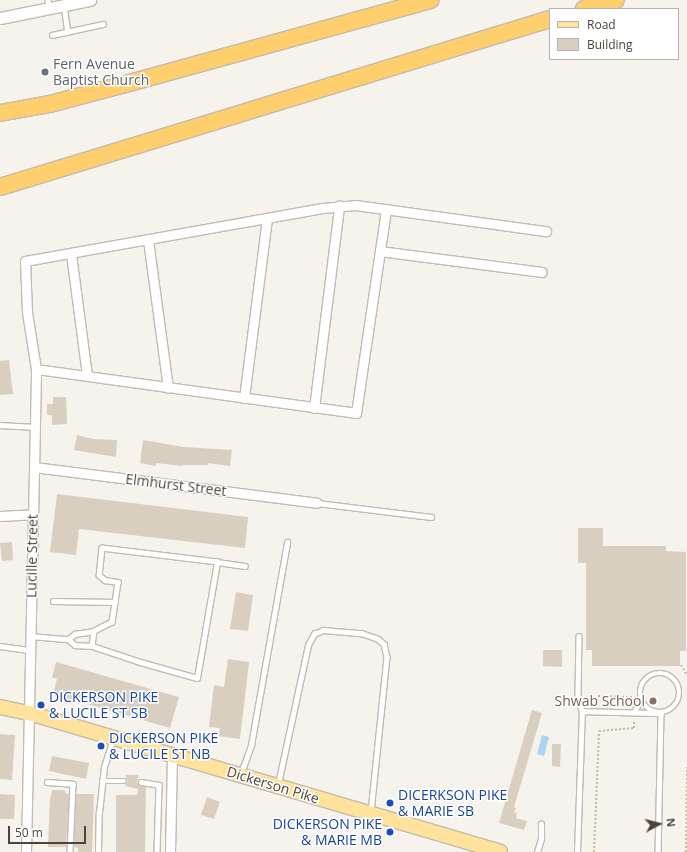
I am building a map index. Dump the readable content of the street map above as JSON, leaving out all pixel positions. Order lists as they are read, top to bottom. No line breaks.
{"streets":{"main road":["Dickerson Pike"],"street":["Elmhurst Street","Lucille Street"]},"crossings":[["Elmhurst Street","Lucille Street"],["Lucille Street","Dickerson Pike"]],"places":["Fern Avenue Baptist Church","Shwab School","DICKERSON PIKE & LUCILE ST SB","DICKERSON PIKE & LUCILE ST NB","DICERKSON PIKE & MARIE SB","DICKERSON PIKE & MARIE MB"],"legend":["Road","Building"],"scale_bar":"50 m","north":"right"}
